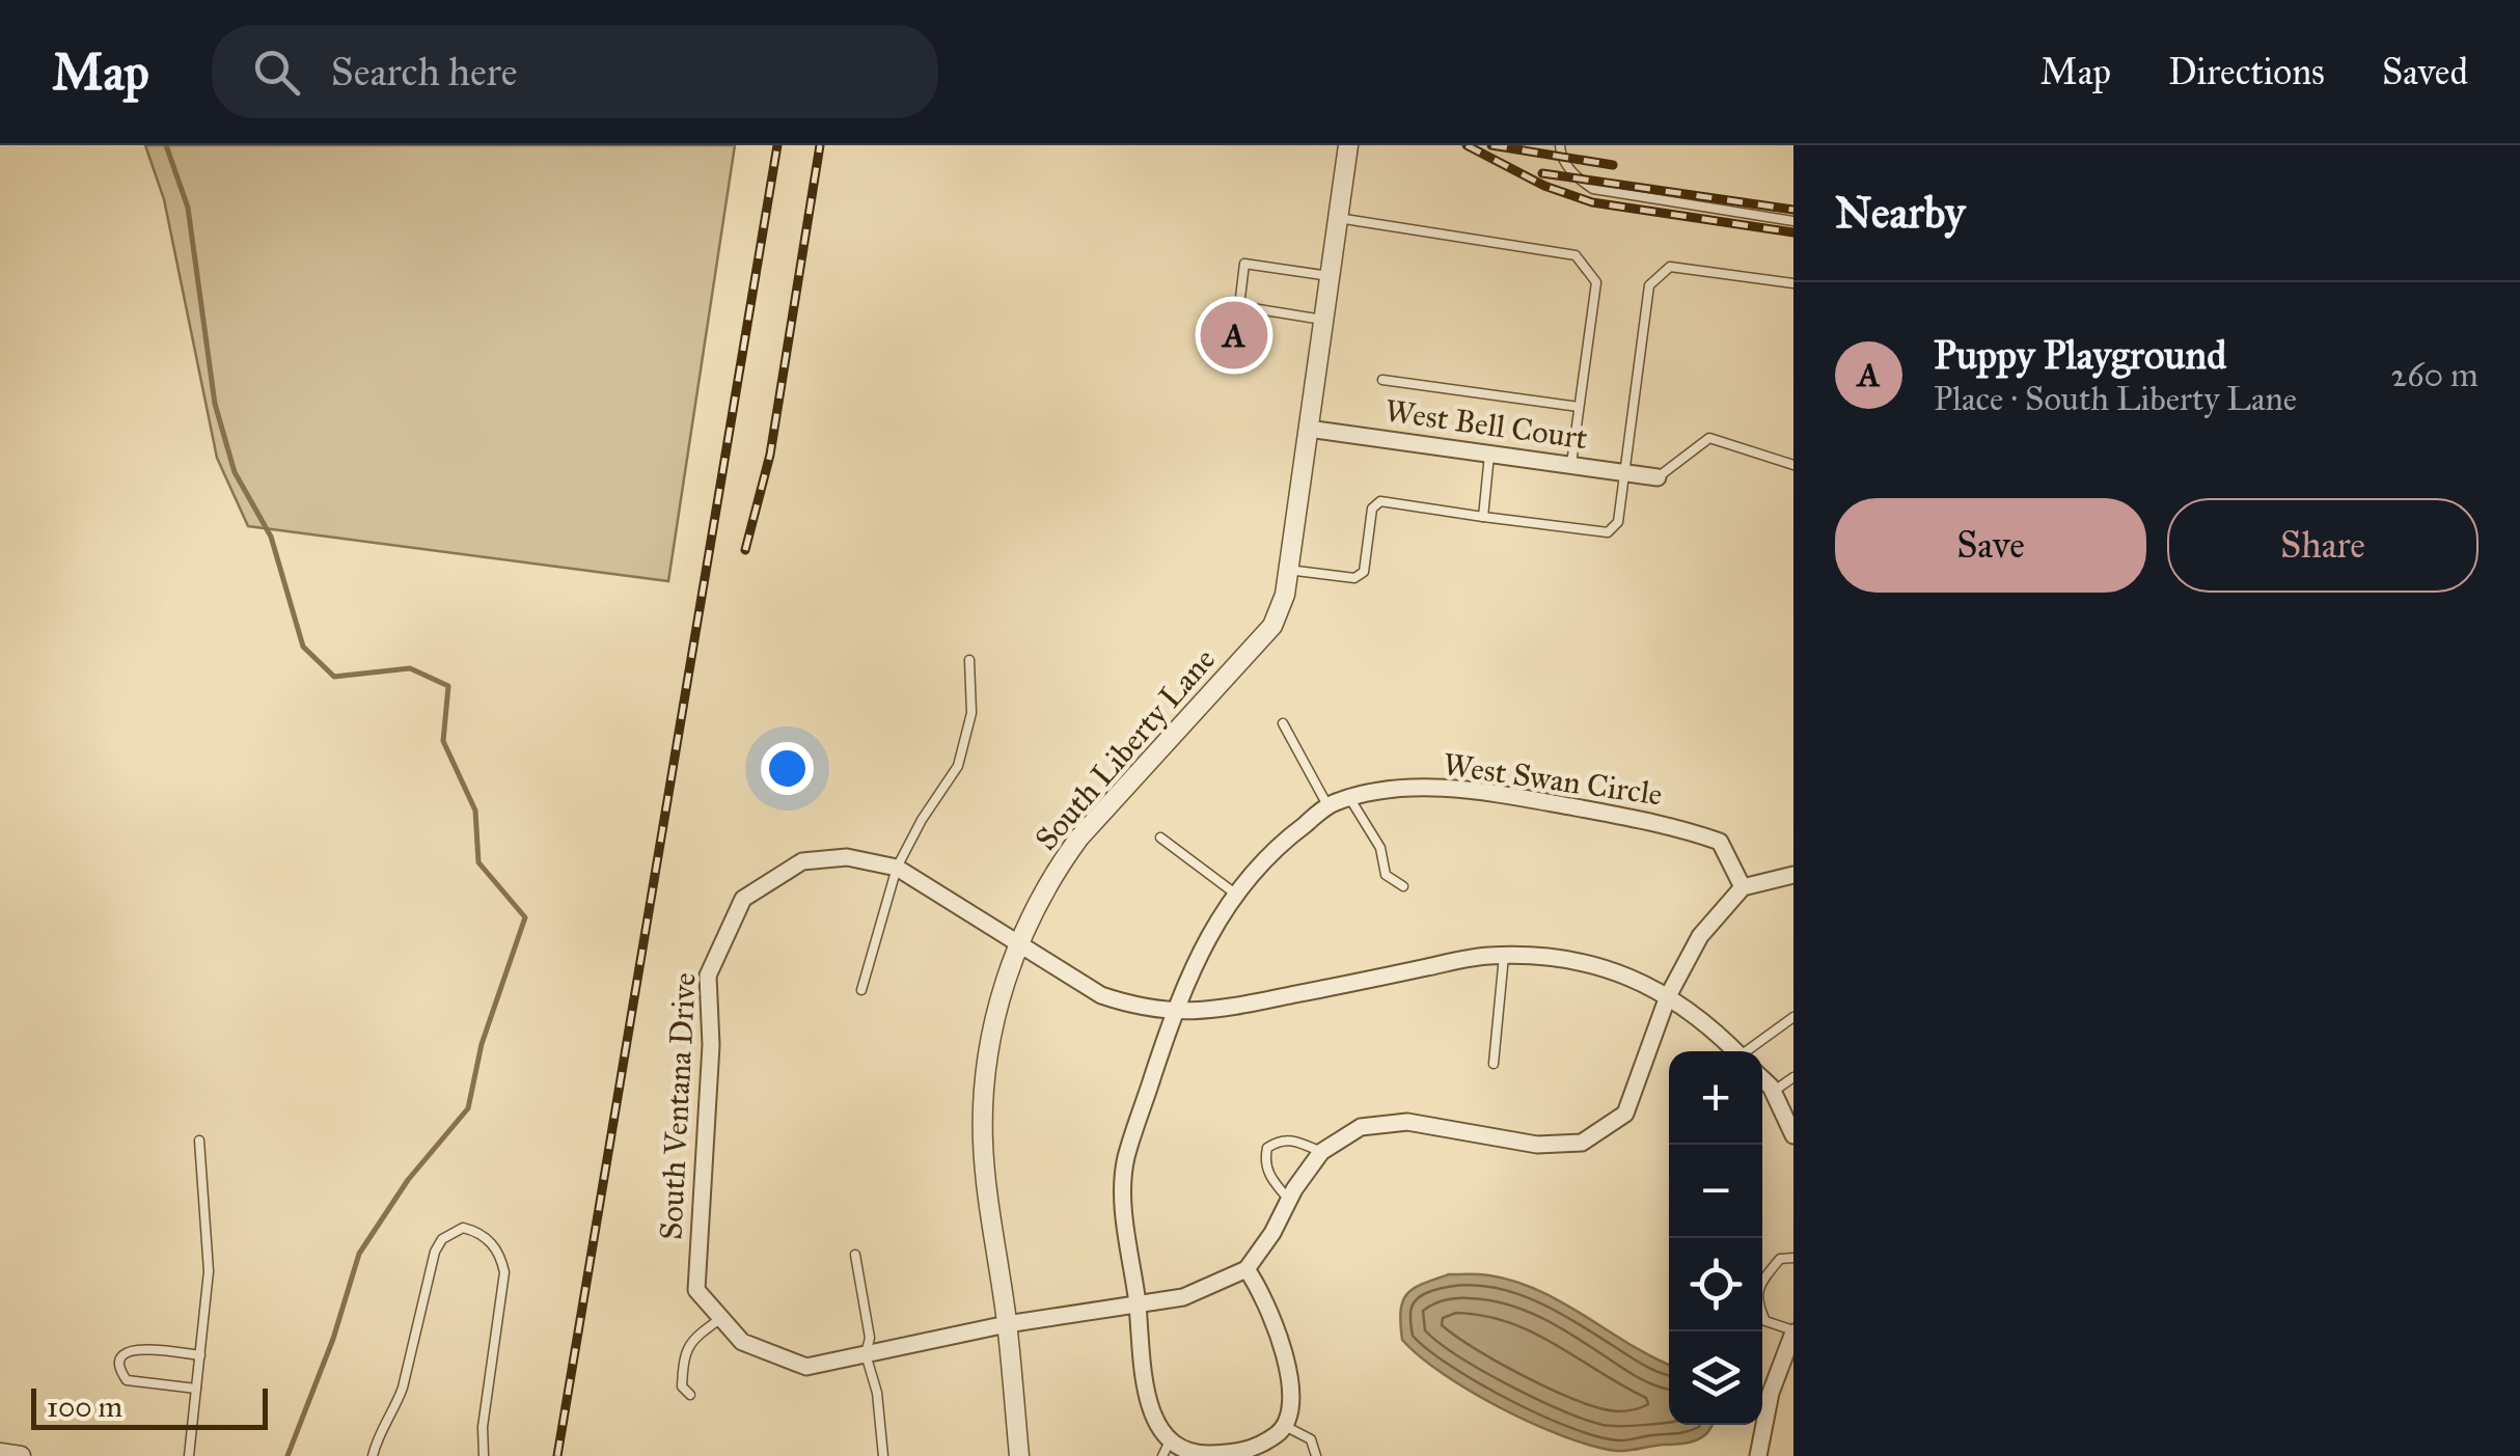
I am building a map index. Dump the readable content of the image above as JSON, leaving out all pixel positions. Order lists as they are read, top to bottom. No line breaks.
{"streets":{"street":["West Bell Court","South Liberty Lane","West Swan Circle","South Ventana Drive"]},"crossings":[["West Bell Court","South Liberty Lane"],["South Liberty Lane","South Ventana Drive"],["West Swan Circle","South Ventana Drive"]],"scale_bar":"100 m","page":{"header":"Map","search":"Search here","nav":["Map","Directions","Saved"],"heading":"Nearby","list":[{"mark":"A","name":"Puppy Playground","note":"Place · South Liberty Lane","value":"260 m"}],"pins":"A","buttons":["Save","Share"],"map_buttons":["+","−"],"scale":"100 m"}}
